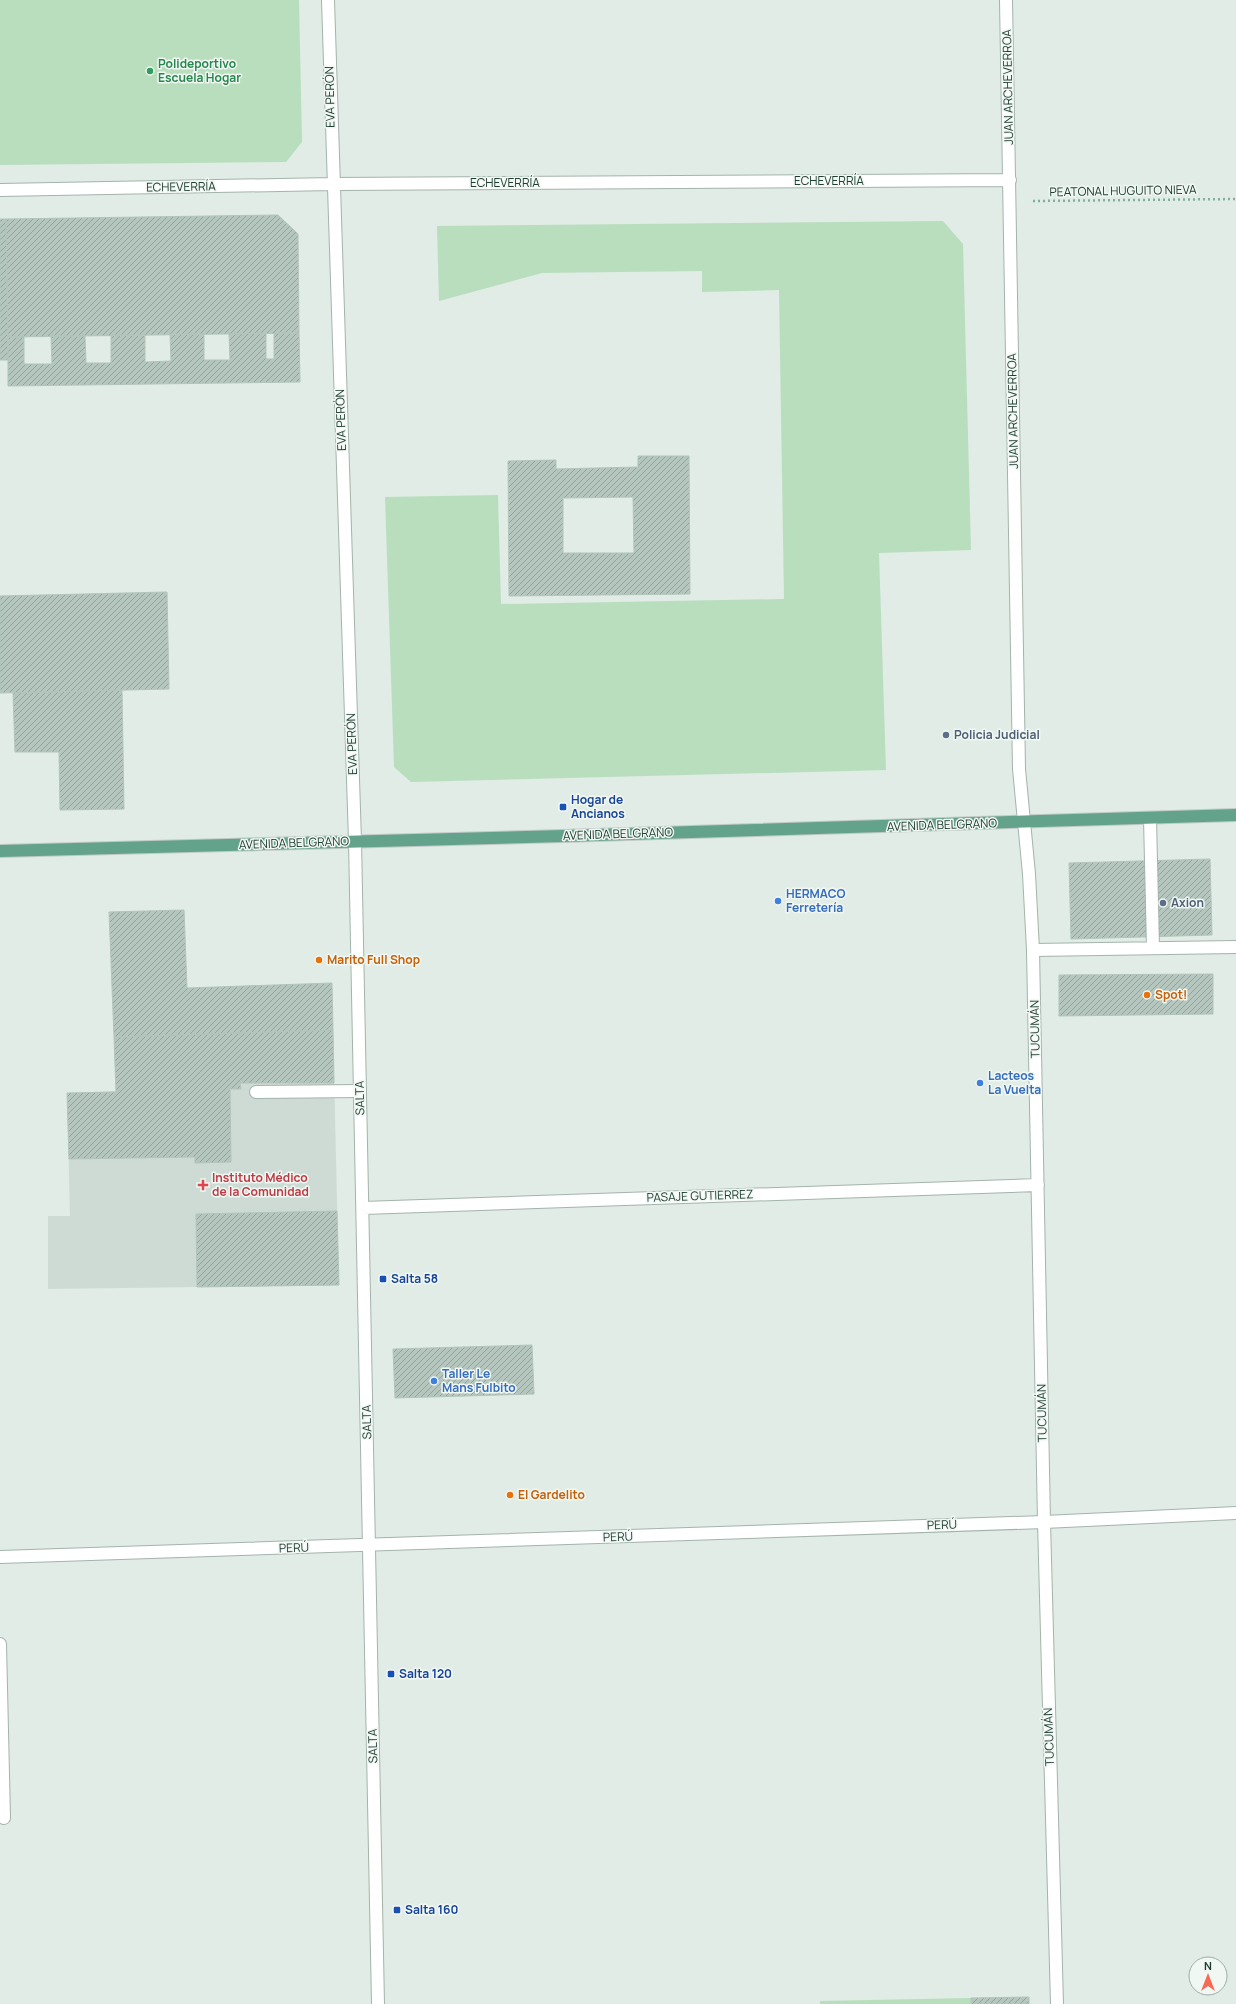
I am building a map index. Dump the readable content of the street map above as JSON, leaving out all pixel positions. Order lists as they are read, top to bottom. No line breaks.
{"streets":{"main road":["AVENIDA BELGRANO"],"street":["JUAN ARCHEVERROA","EVA PERÓN","ECHEVERRÍA","TUCUMÁN","SALTA","PASAJE GUTIERREZ","PERÚ"],"path":["PEATONAL HUGUITO NIEVA"]},"crossings":[["JUAN ARCHEVERROA","ECHEVERRÍA"],["JUAN ARCHEVERROA","PEATONAL HUGUITO NIEVA"],["JUAN ARCHEVERROA","AVENIDA BELGRANO"],["JUAN ARCHEVERROA","TUCUMÁN"],["EVA PERÓN","ECHEVERRÍA"],["EVA PERÓN","AVENIDA BELGRANO"],["EVA PERÓN","SALTA"],["AVENIDA BELGRANO","TUCUMÁN"],["AVENIDA BELGRANO","SALTA"],["TUCUMÁN","PASAJE GUTIERREZ"],["TUCUMÁN","PERÚ"],["SALTA","PASAJE GUTIERREZ"],["SALTA","PERÚ"]],"places":{"other":["Polideportivo Escuela Hogar","Policia Judicial","HERMACO Ferretería","Axion","Marito Full Shop","Spot!","Lacteos La Vuelta","Taller Le Mans Fulbito","El Gardelito"],"transit":["Hogar de Ancianos","Salta 58","Salta 120","Salta 160"],"health":["Instituto Médico de la Comunidad"]},"north":"top"}
